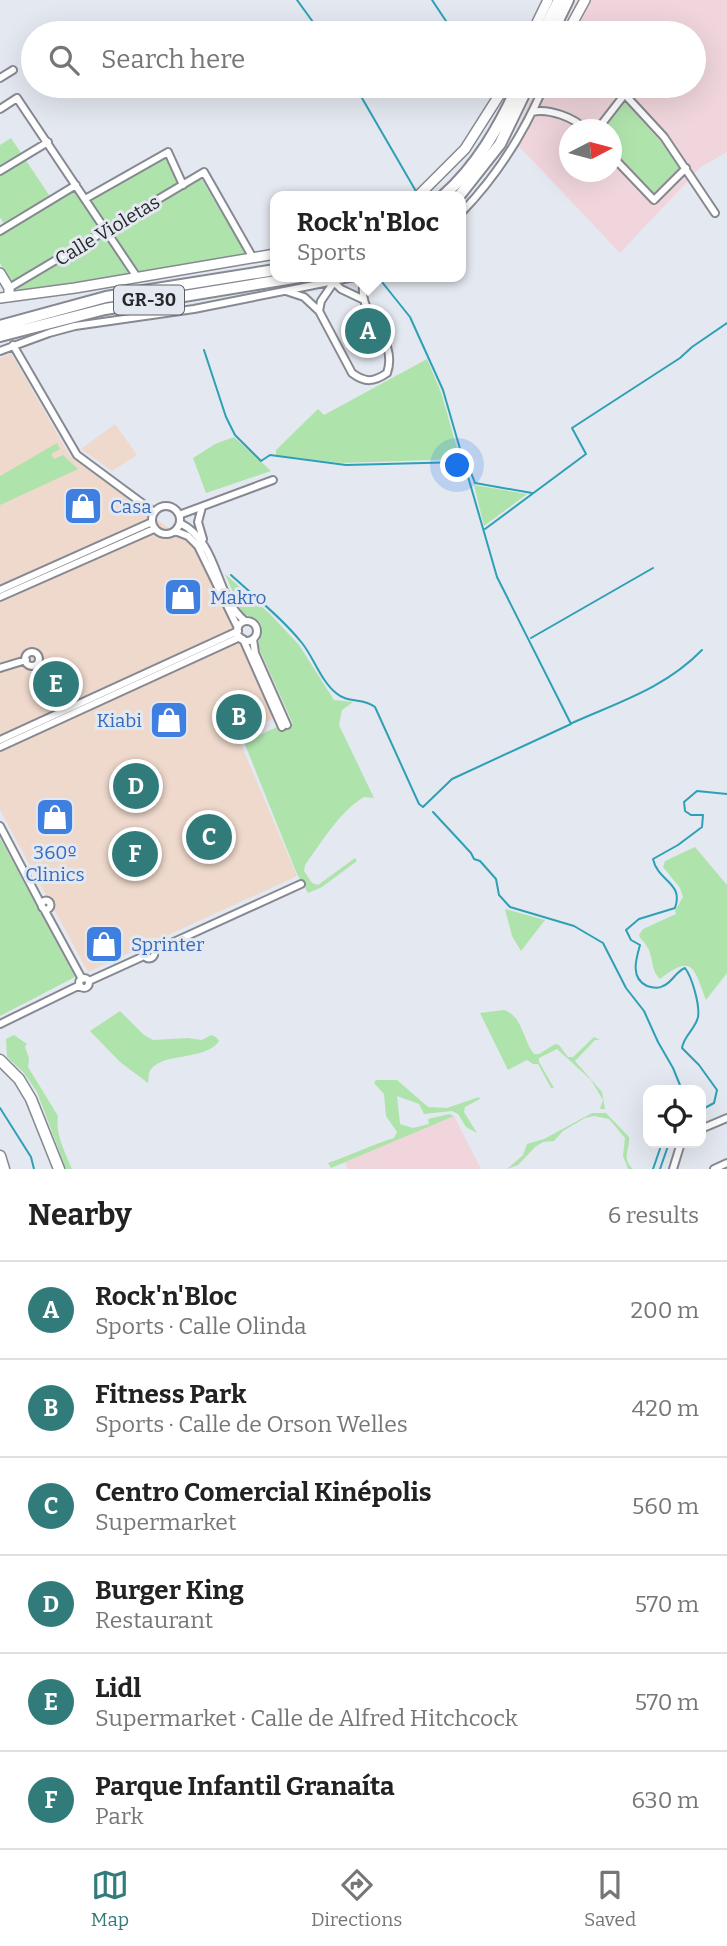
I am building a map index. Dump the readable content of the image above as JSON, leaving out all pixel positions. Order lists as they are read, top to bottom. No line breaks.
{"streets":{"highway":["GR-30"],"street":["Calle Violetas"]},"places":{"shop":["Casa","Makro","Kiabi","360º Clinics","Sprinter"]},"north":"right","page":{"search":"Search here","popup":["Rock'n'Bloc","Sports"],"pins":["A","E","B","D","C","F"],"heading":["Nearby","6 results"],"list":[{"mark":"A","name":"Rock'n'Bloc","note":"Sports · Calle Olinda","value":"200 m"},{"mark":"B","name":"Fitness Park","note":"Sports · Calle de Orson Welles","value":"420 m"},{"mark":"C","name":"Centro Comercial Kinépolis","note":"Supermarket","value":"560 m"},{"mark":"D","name":"Burger King","note":"Restaurant","value":"570 m"},{"mark":"E","name":"Lidl","note":"Supermarket · Calle de Alfred Hitchcock","value":"570 m"},{"mark":"F","name":"Parque Infantil Granaíta","note":"Park","value":"630 m"}],"nav":["Map","Directions","Saved"]}}
